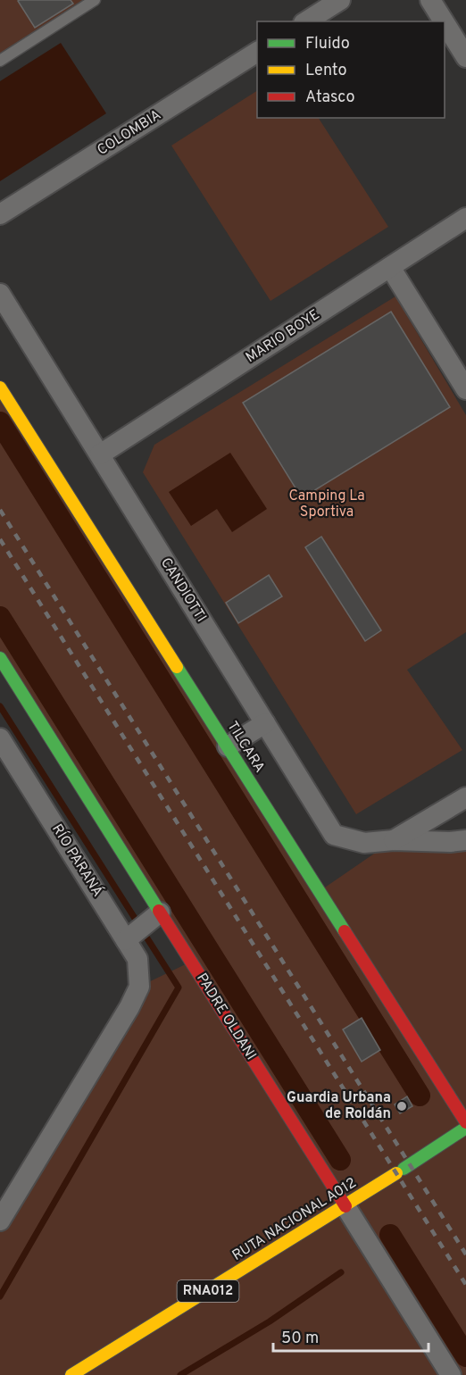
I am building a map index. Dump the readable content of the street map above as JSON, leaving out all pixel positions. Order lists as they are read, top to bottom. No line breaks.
{"streets":{"main road":["TILCARA","PADRE OLDANI","RUTA NACIONAL A012","RNA012"],"street":["COLOMBIA","MARIO BOYE","CANDIOTTI","RÍO PARANÁ"]},"crossings":[["MARIO BOYE","CANDIOTTI"],["PADRE OLDANI","RUTA NACIONAL A012"]],"parks":["Camping La Sportiva"],"places":["Guardia Urbana de Roldán"],"legend":["Fluido","Lento","Atasco"],"scale_bar":"50 m"}
